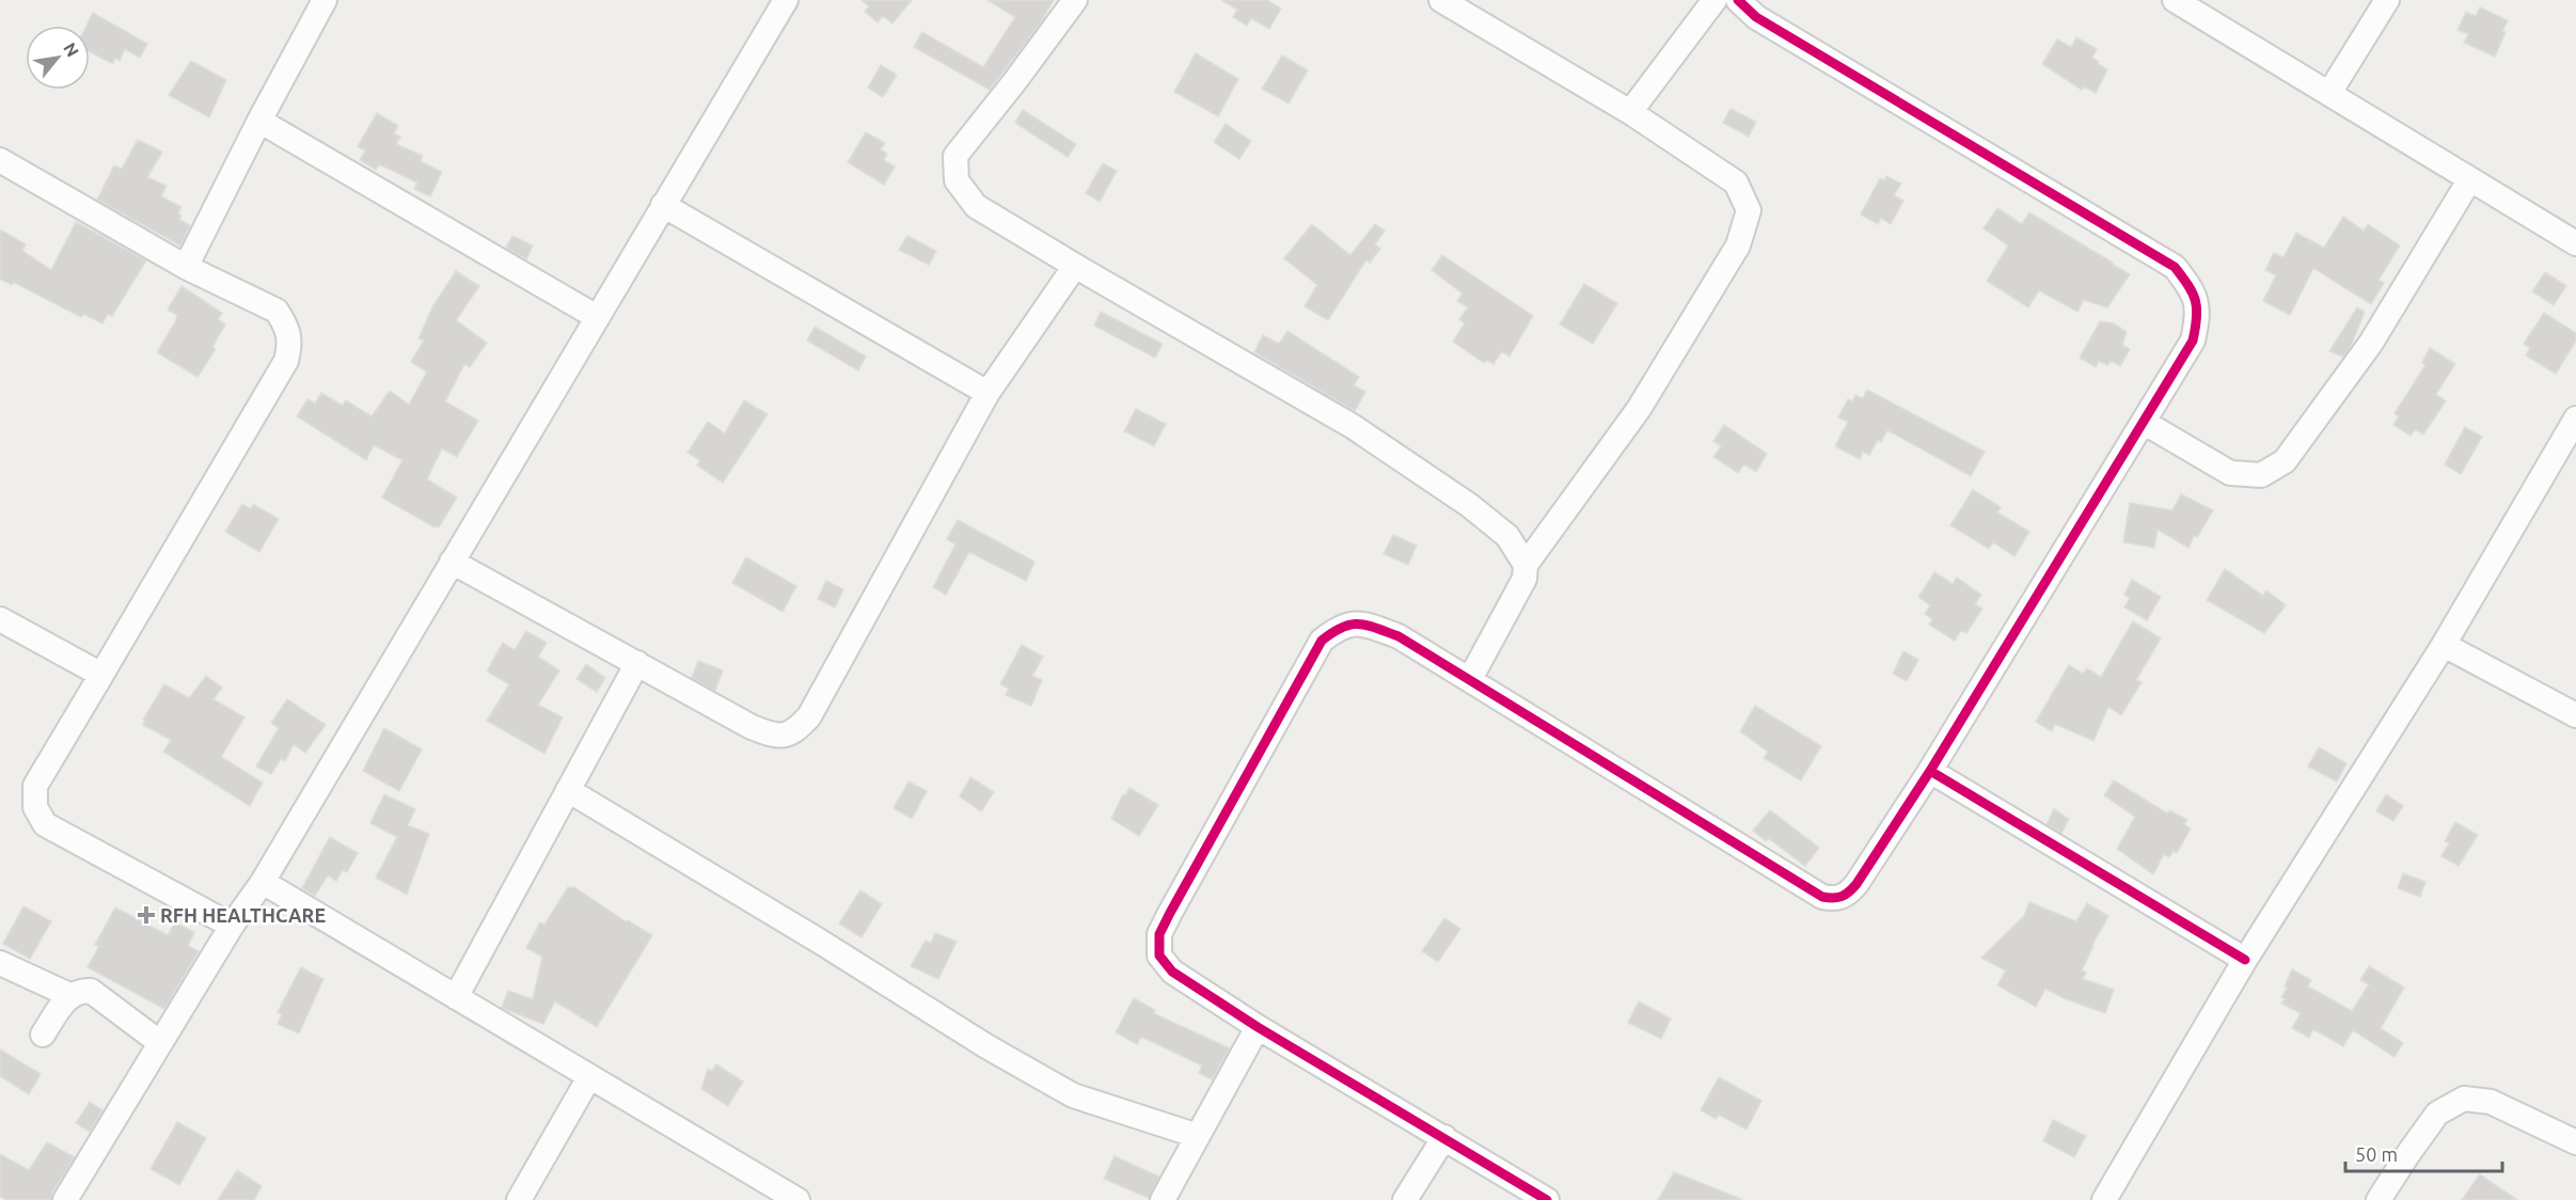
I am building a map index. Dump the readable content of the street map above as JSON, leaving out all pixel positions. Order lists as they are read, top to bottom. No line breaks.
{"places":{"health":["RFH HEALTHCARE"]},"scale_bar":"50 m","north":"top right"}
